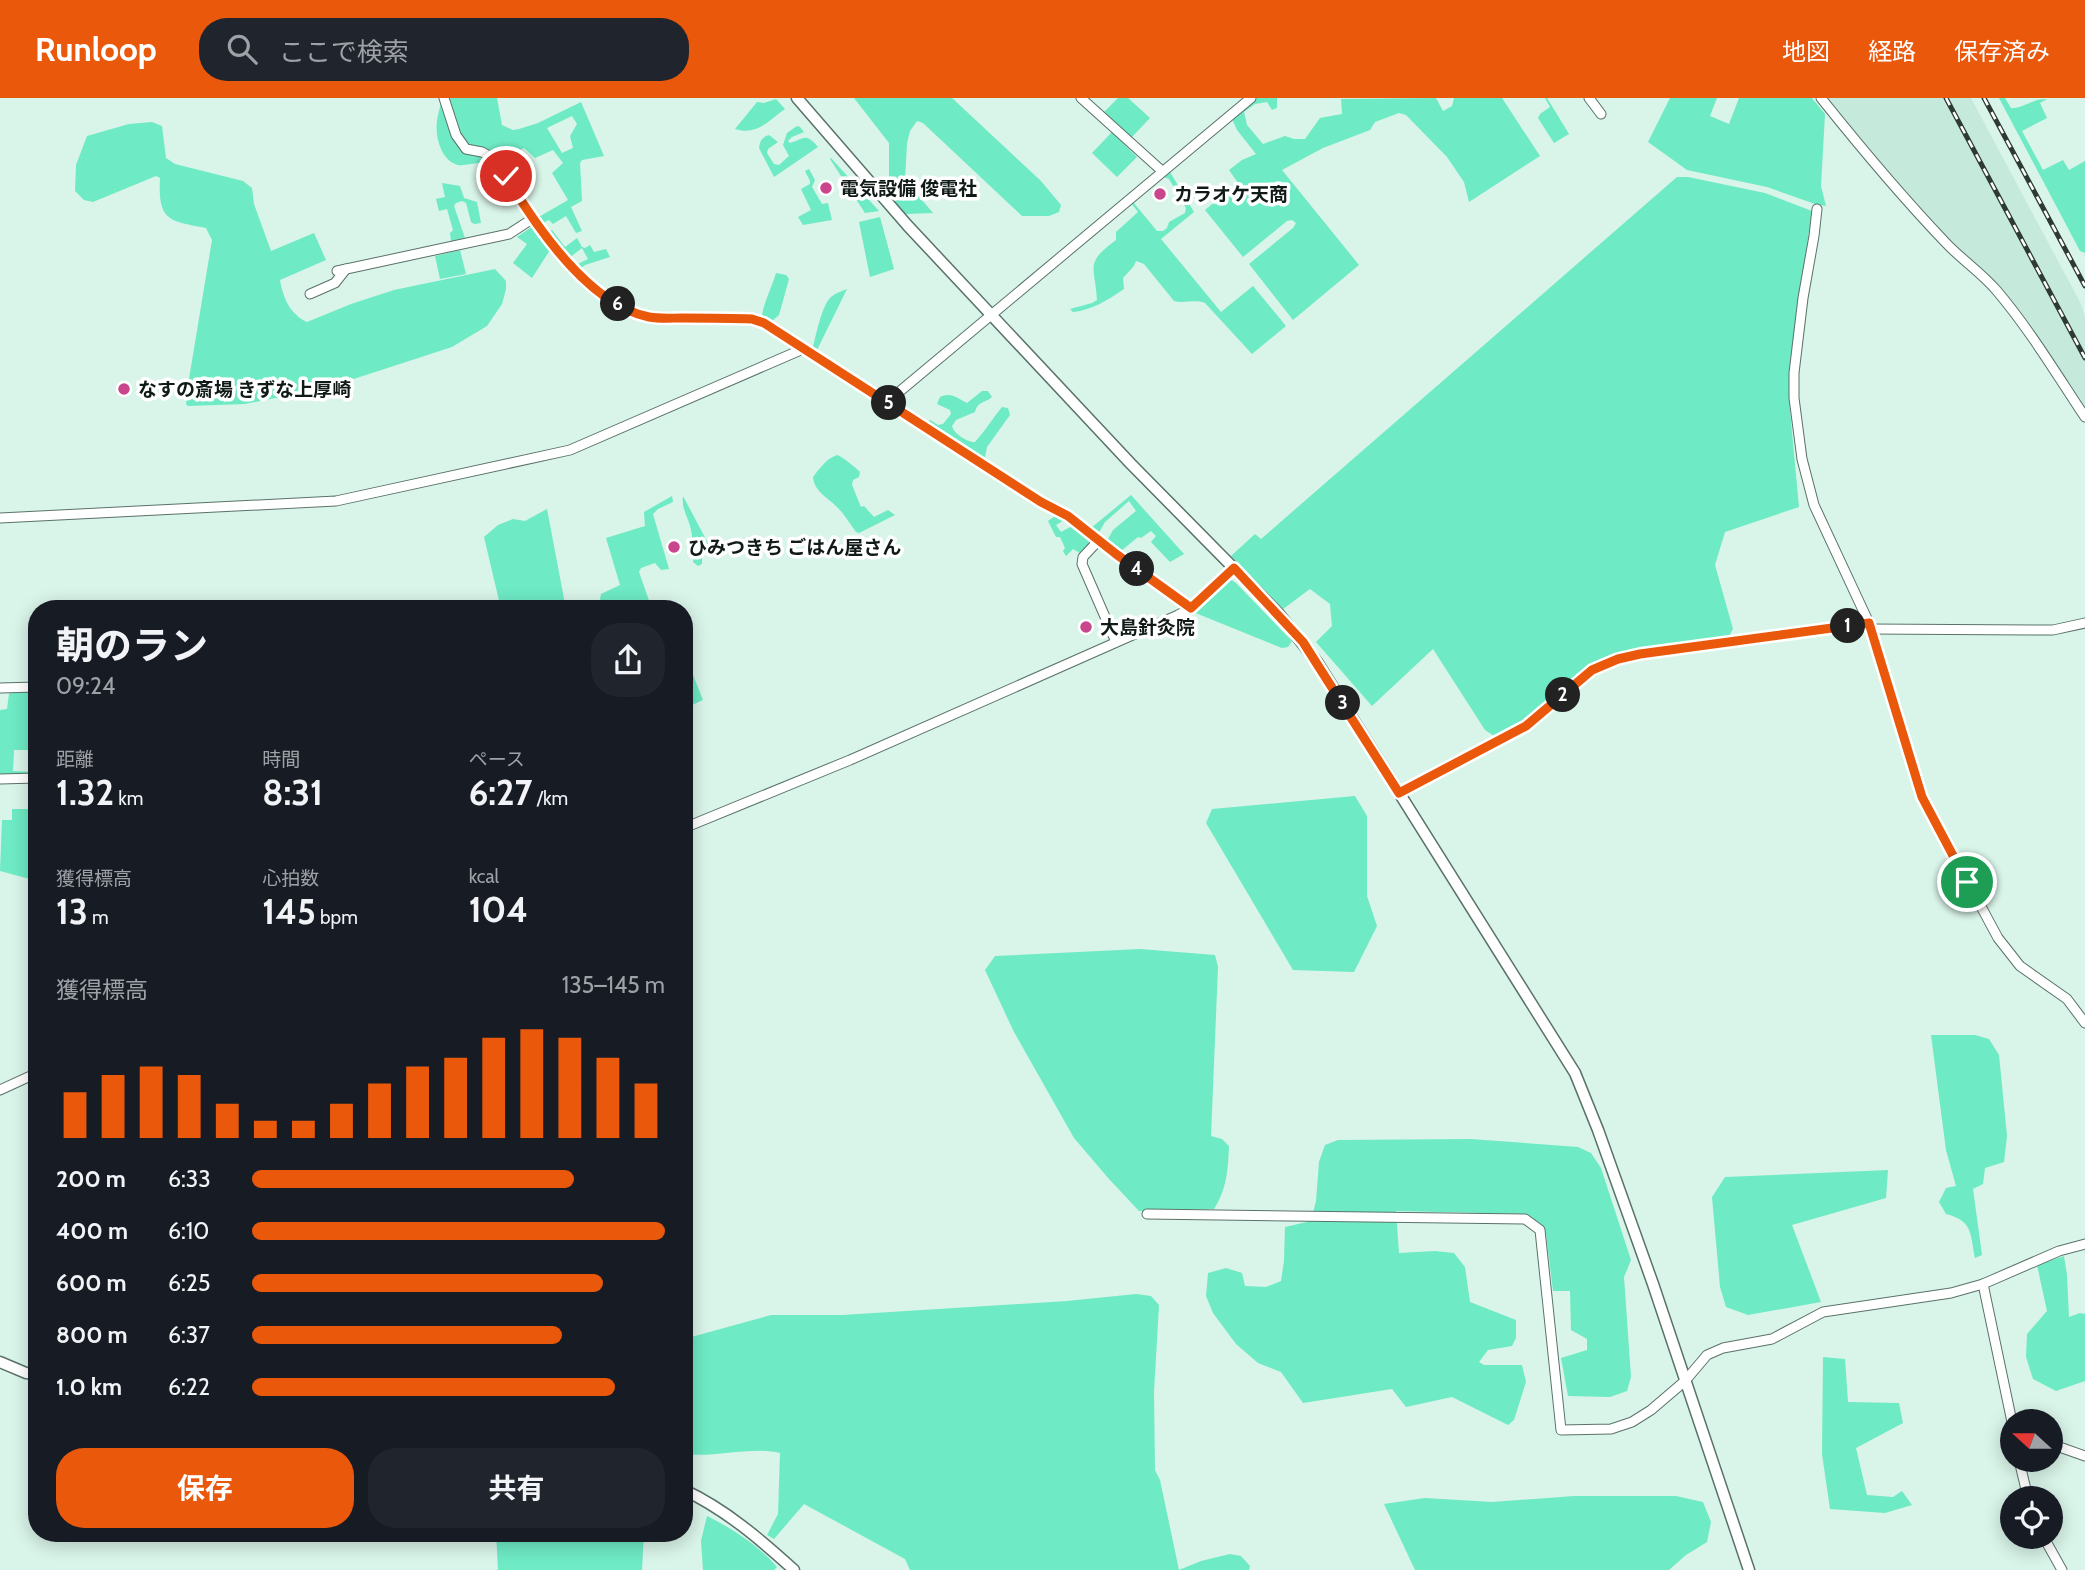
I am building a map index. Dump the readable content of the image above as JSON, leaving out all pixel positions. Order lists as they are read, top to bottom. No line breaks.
{"places":["電気設備 俊電社","カラオケ天商","なすの斎場 きずな上厚崎","ひみつきち ごはん屋さん","大島針灸院"],"north":"left","page":{"header":"Runloop","search":"ここで検索","nav":["地図","経路","保存済み"],"pins":["6","5","4","1","2","3"],"heading":["朝のラン","09:24"],"stats":[["距離","1.32 km"],["時間","8:31"],["ペース","6:27 /km"],["獲得標高","13 m"],["心拍数","145 bpm"],["kcal","104"]],"chart":["獲得標高","135–145 m"],"list":[{"name":"200 m","note":"6:33"},{"name":"400 m","note":"6:10"},{"name":"600 m","note":"6:25"},{"name":"800 m","note":"6:37"},{"name":"1.0 km","note":"6:22"}],"buttons":["保存","共有"]}}
